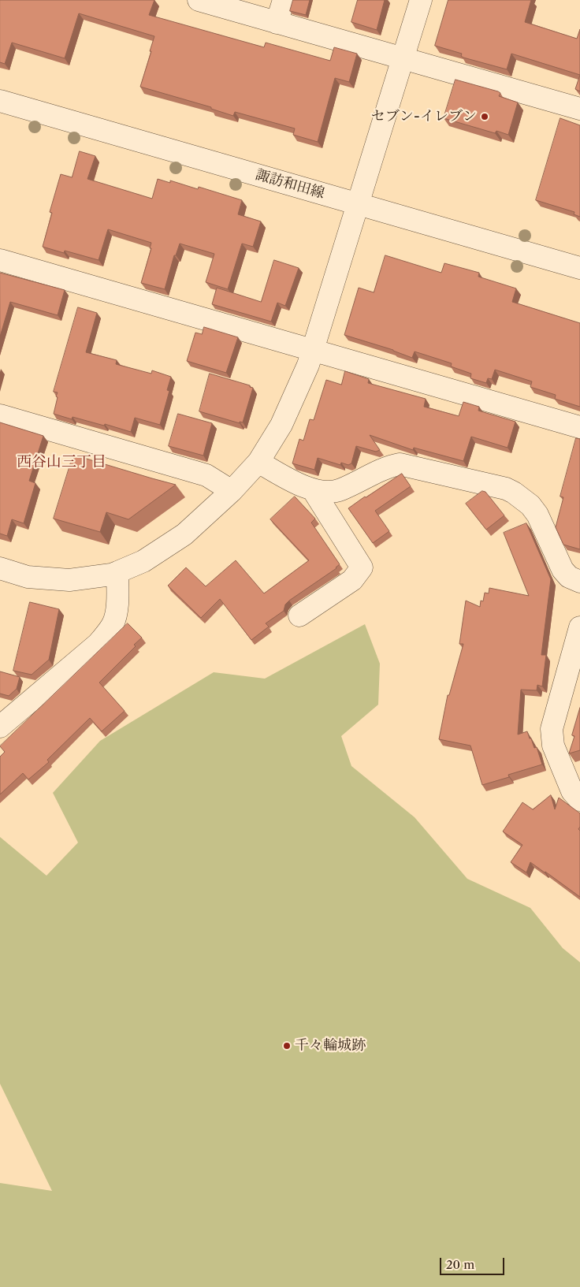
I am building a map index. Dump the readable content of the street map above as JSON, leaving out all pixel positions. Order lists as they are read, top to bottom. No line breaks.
{"streets":{"street":["諏訪和田線"]},"districts":["西谷山三丁目"],"places":["セブン-イレブン","千々輪城跡"],"scale_bar":"20 m"}
